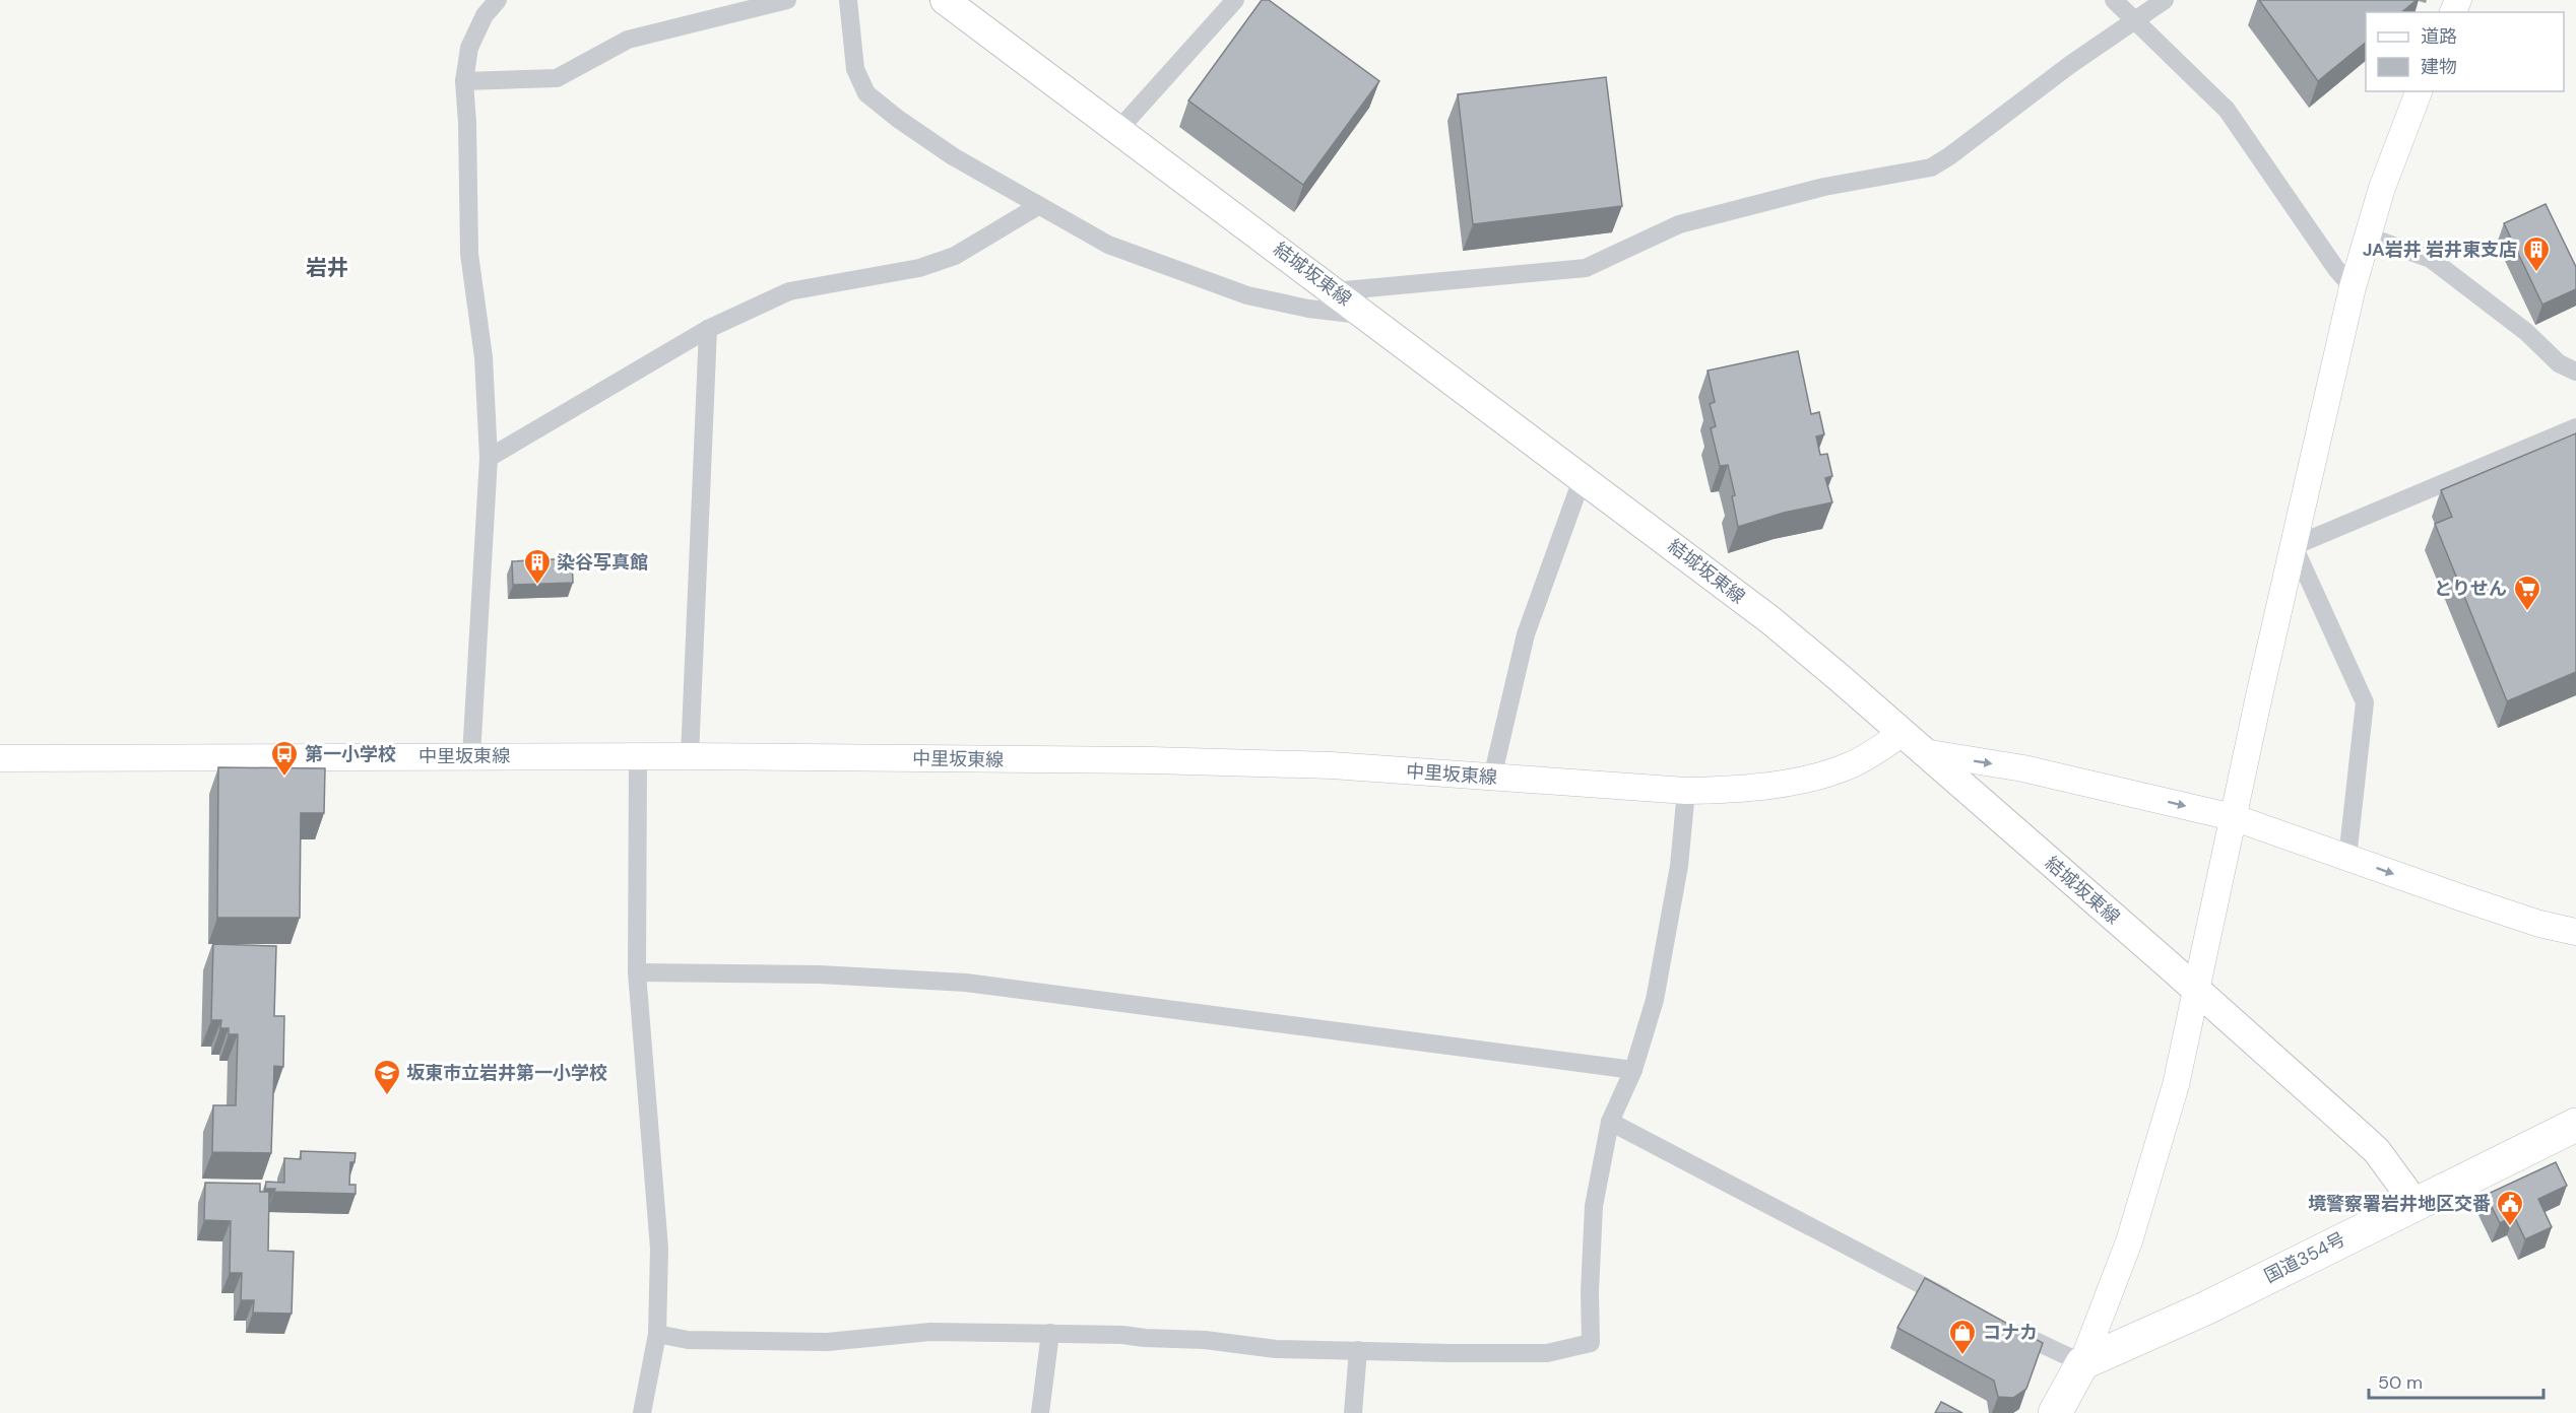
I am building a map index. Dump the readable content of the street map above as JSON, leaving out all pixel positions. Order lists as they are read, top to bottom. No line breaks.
{"streets":{"highway":["国道354号"],"main road":["結城坂東線"],"street":["中里坂東線"]},"crossings":[["結城坂東線","中里坂東線"],["結城坂東線","国道354号"]],"districts":["岩井"],"places":{"building":["JA岩井 岩井東支店","染谷写真館"],"supermarket":["とりせん"],"bus stop":["第一小学校"],"school or university":["坂東市立岩井第一小学校"],"public building":["境警察署岩井地区交番"],"shop":["コナカ"]},"legend":["道路","建物"],"scale_bar":"50 m"}
